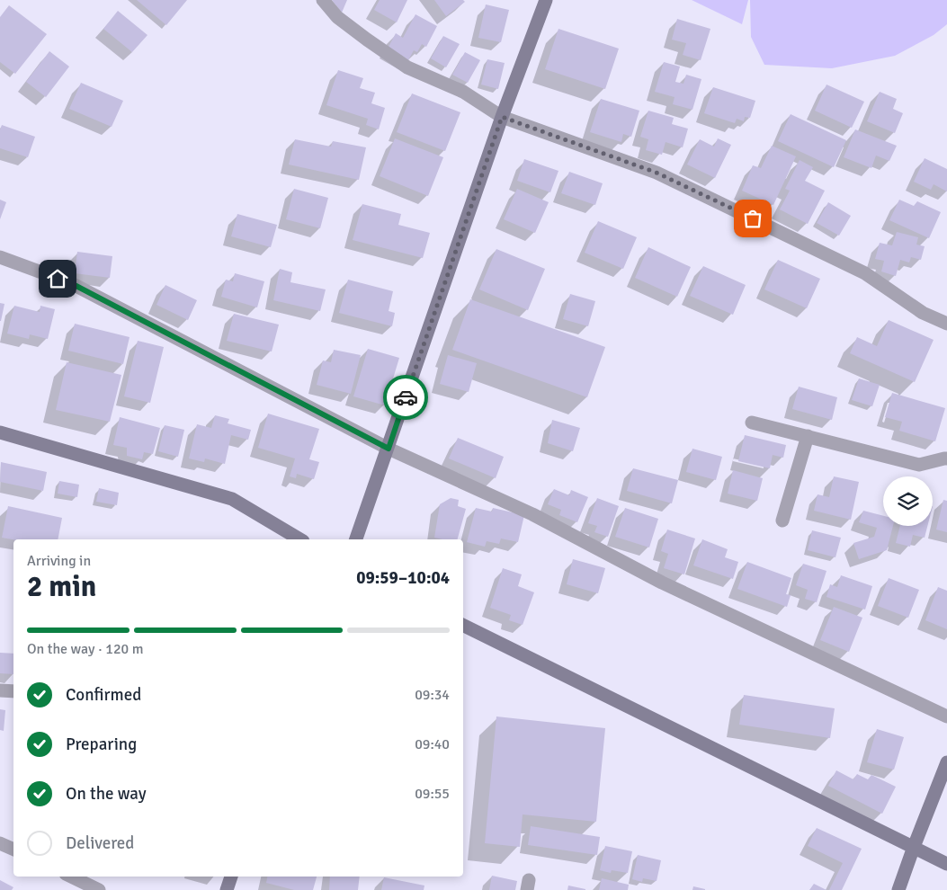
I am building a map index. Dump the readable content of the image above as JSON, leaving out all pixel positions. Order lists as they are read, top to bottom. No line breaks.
{"page":{"heading":["2 min","Arriving in","09:59–10:04"],"bar":"On the way · 120 m","list":[["Confirmed","09:34"],["Preparing","09:40"],["On the way","09:55"],"Delivered"]}}
